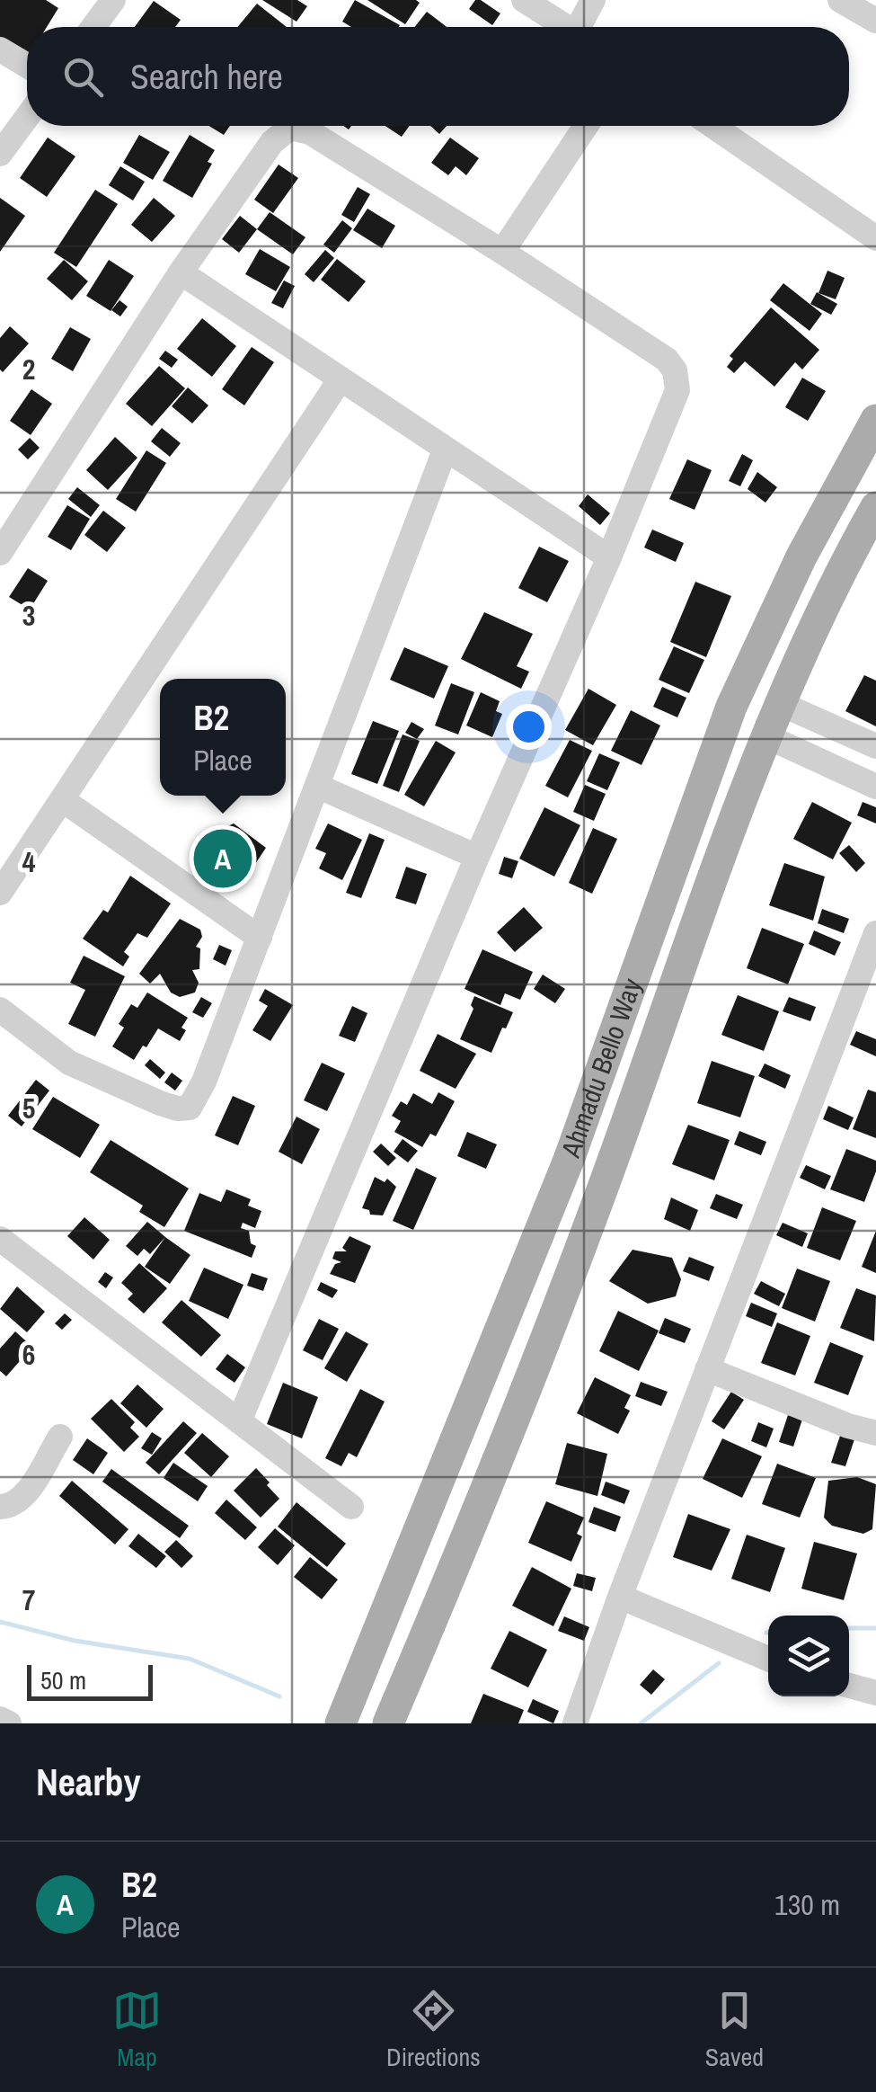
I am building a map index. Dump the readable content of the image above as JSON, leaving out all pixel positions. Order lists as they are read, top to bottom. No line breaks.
{"streets":{"main road":["Ahmadu Bello Way"]},"scale_bar":"50 m","page":{"search":"Search here","popup":["B2","Place"],"pins":"A","scale":"50 m","heading":"Nearby","list":[{"mark":"A","name":"B2","note":"Place","value":"130 m"}],"nav":["Map","Directions","Saved"]},"grid":{"rows":["2","3","4","5","6","7"]}}
